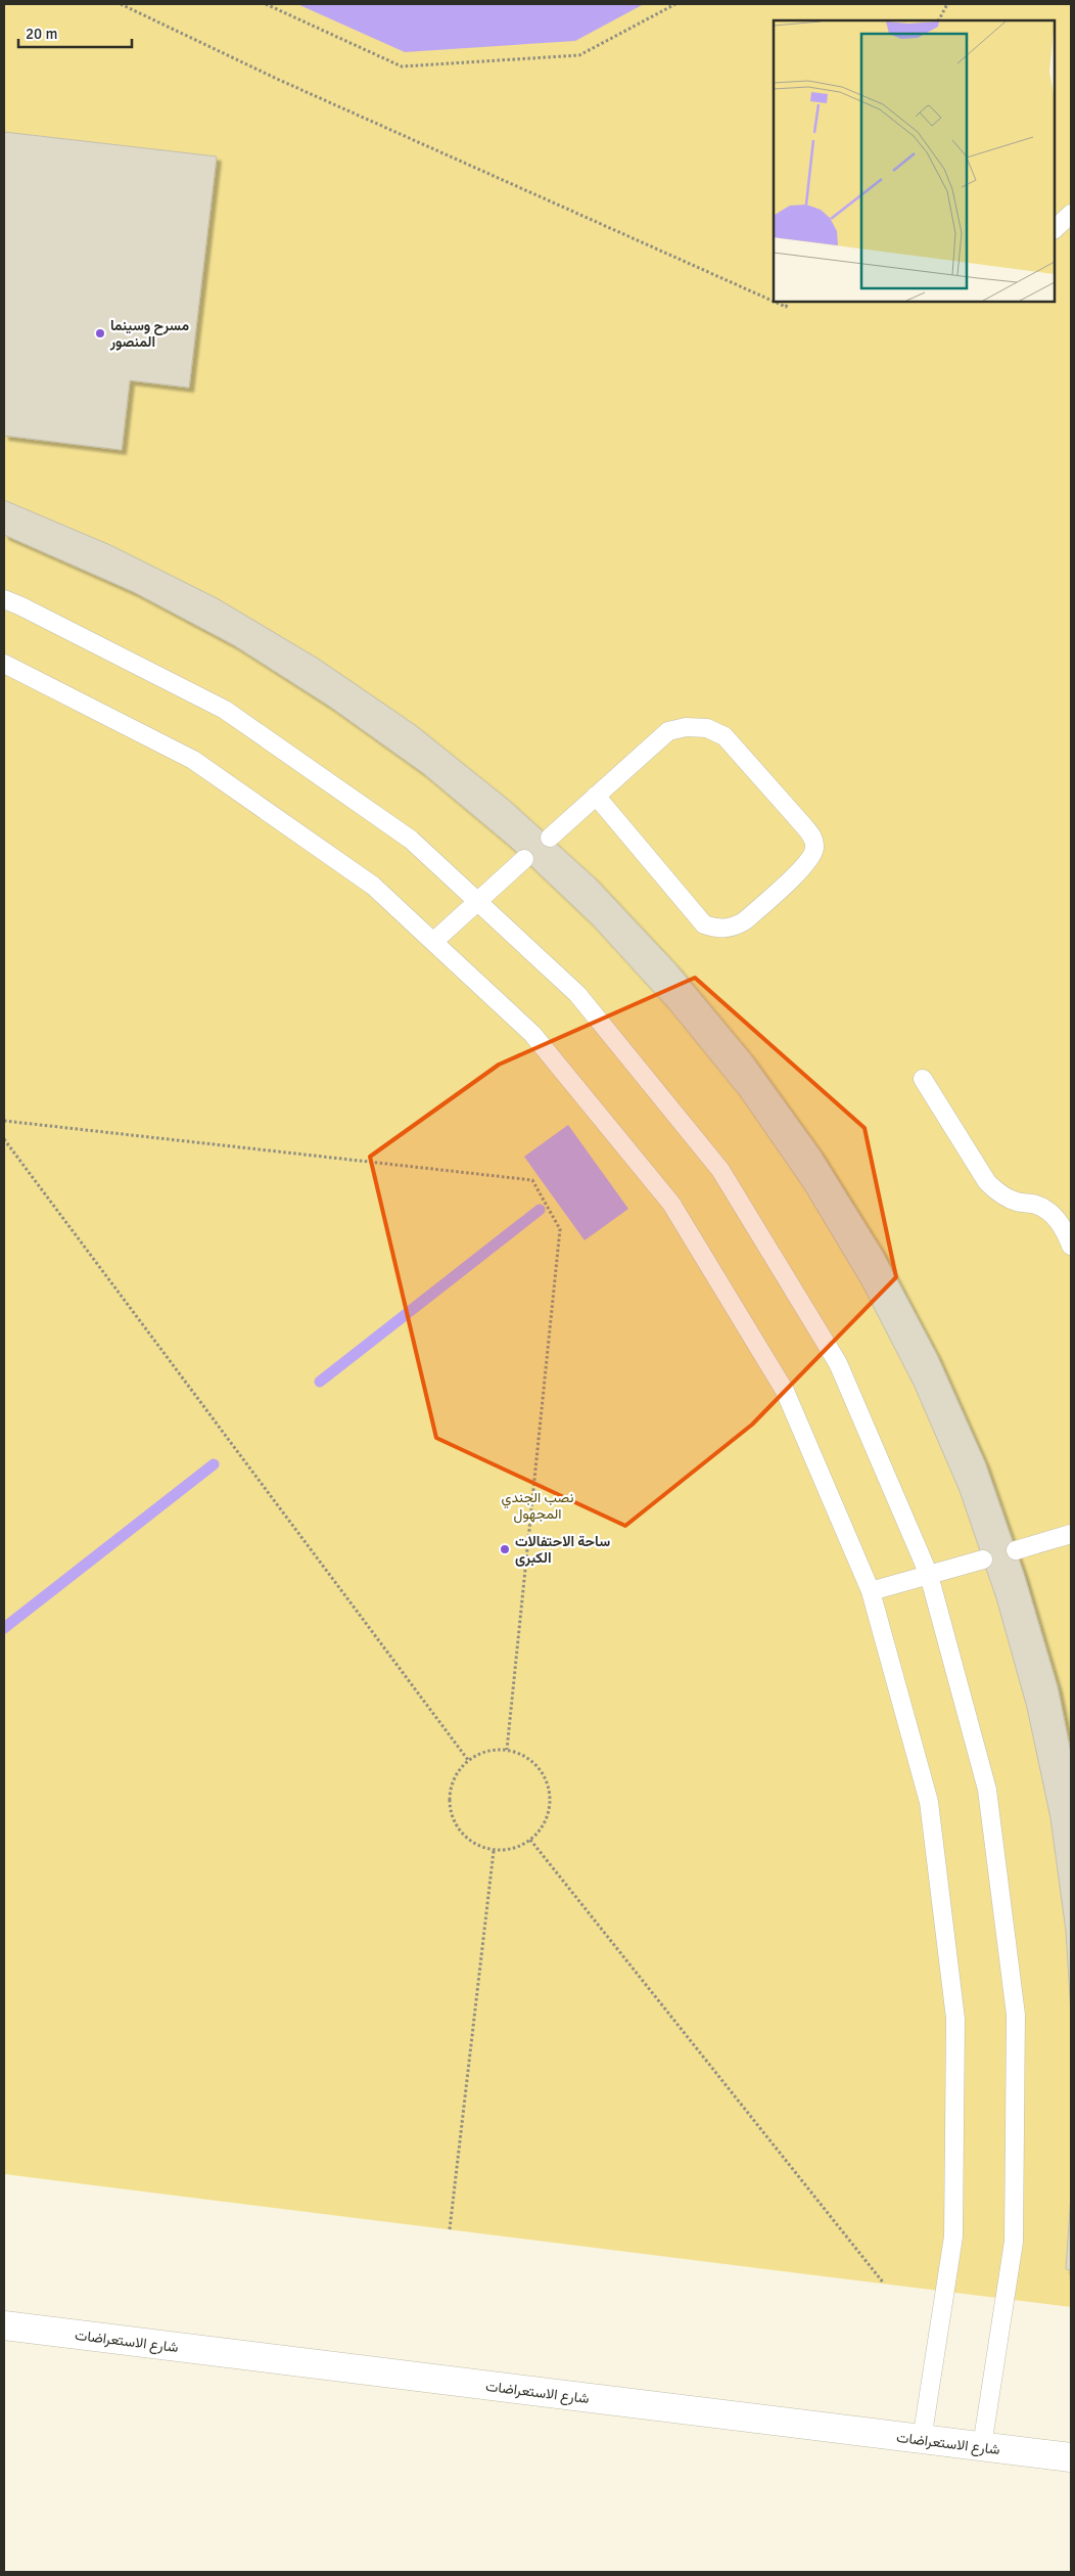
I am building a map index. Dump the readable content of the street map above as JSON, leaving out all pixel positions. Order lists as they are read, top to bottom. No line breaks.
{"streets":{"street":["شارع الاستعراضات"]},"parks":["نصب الجندي المجهول"],"places":["مسرح وسينما المنصور","ساحة الاحتفالات الكبرى"],"scale_bar":"20 m"}
